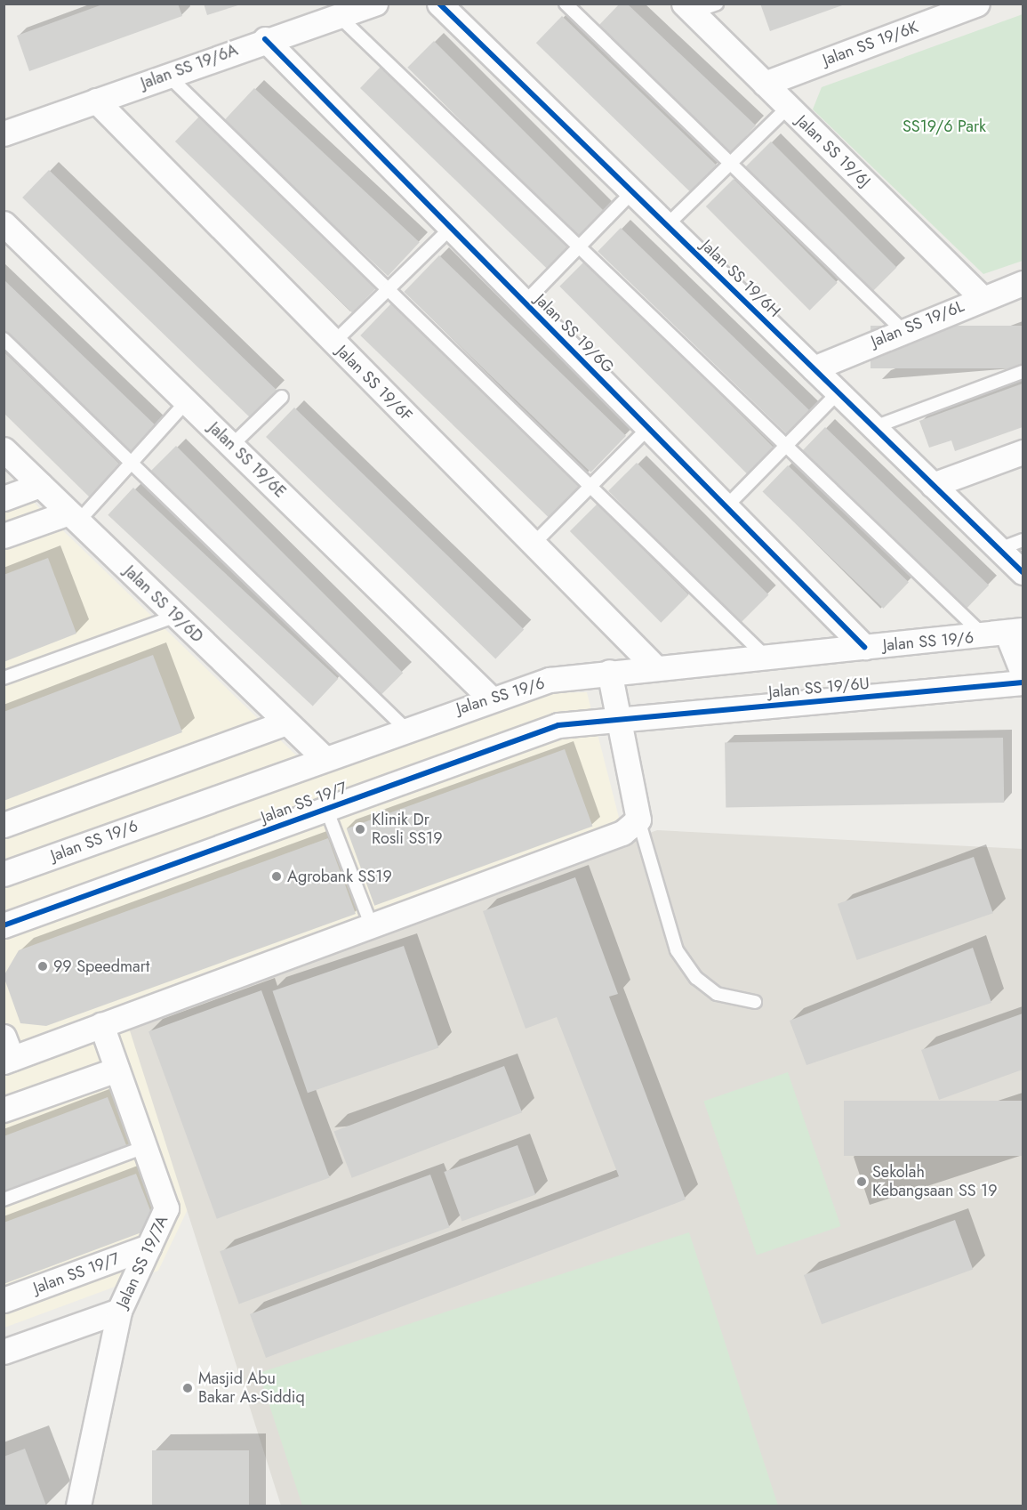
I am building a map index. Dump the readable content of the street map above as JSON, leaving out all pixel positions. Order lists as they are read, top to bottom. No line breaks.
{"streets":{"street":["Jalan SS 19/6K","Jalan SS 19/6A","Jalan SS 19/6J","Jalan SS 19/6H","Jalan SS 19/6L","Jalan SS 19/6G","Jalan SS 19/6F","Jalan SS 19/6E","Jalan SS 19/6D","Jalan SS 19/6","Jalan SS 19/6U","Jalan SS 19/7","Jalan SS 19/7A"]},"crossings":[["Jalan SS 19/6K","Jalan SS 19/6J"],["Jalan SS 19/6A","Jalan SS 19/6G"],["Jalan SS 19/6A","Jalan SS 19/6F"],["Jalan SS 19/6J","Jalan SS 19/6L"],["Jalan SS 19/6H","Jalan SS 19/6L"],["Jalan SS 19/6G","Jalan SS 19/6"],["Jalan SS 19/6F","Jalan SS 19/6"],["Jalan SS 19/6E","Jalan SS 19/6"],["Jalan SS 19/6D","Jalan SS 19/6"],["Jalan SS 19/6U","Jalan SS 19/7"],["Jalan SS 19/7","Jalan SS 19/7A"]],"parks":["SS19/6 Park"],"places":["Klinik Dr Rosli SS19","Agrobank SS19","99 Speedmart","Sekolah Kebangsaan SS 19","Masjid Abu Bakar As-Siddiq"]}
